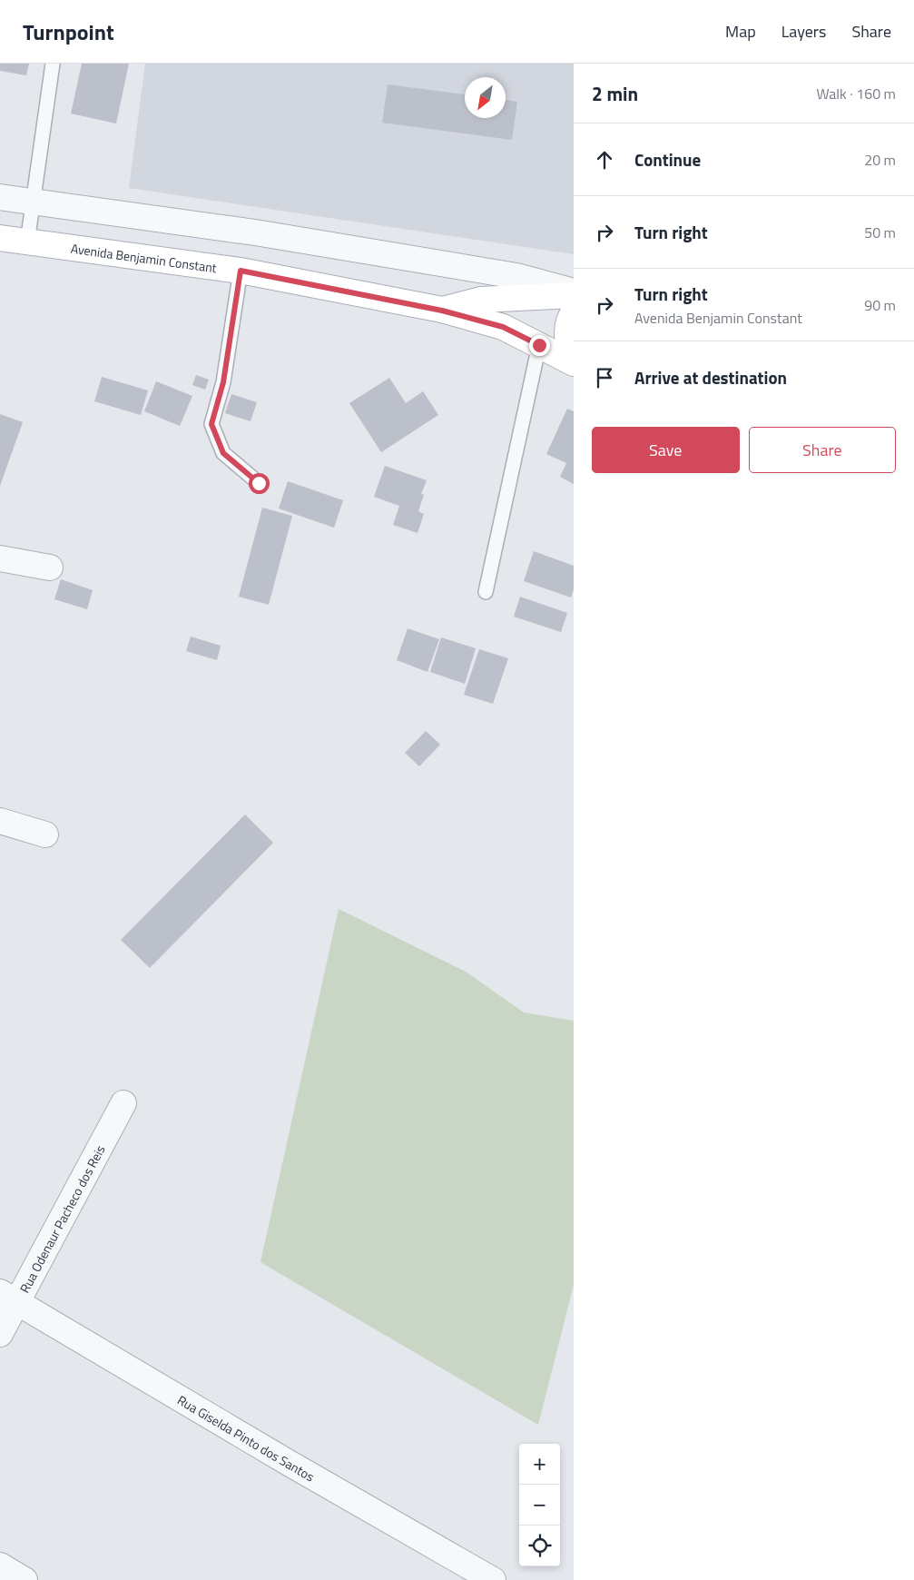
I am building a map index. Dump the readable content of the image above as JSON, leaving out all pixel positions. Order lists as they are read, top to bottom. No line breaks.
{"streets":{"main road":["Avenida Benjamin Constant"],"street":["Rua Odenaur Pacheco dos Reis","Rua Giselda Pinto dos Santos"]},"crossings":[["Rua Odenaur Pacheco dos Reis","Rua Giselda Pinto dos Santos"]],"north":"bottom left","page":{"header":"Turnpoint","nav":["Map","Layers","Share"],"heading":["2 min","Walk · 160 m"],"list":[["Continue","20 m"],["Turn right","50 m"],["Turn right","Avenida Benjamin Constant","90 m"],"Arrive at destination"],"buttons":["Save","Share"],"map_buttons":["+","−"]}}
